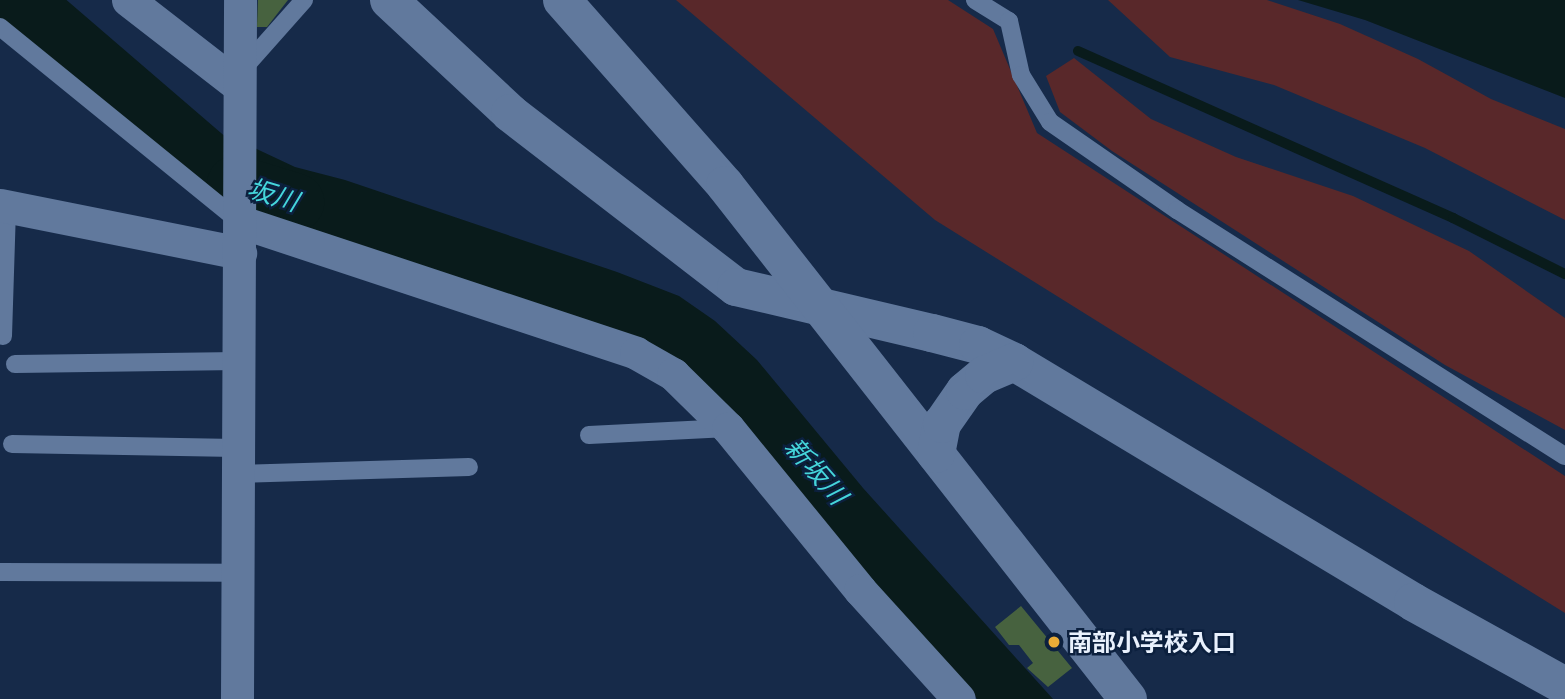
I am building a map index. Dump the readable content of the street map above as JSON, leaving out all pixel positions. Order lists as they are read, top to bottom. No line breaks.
{"water":["坂川","新坂川"],"places":["南部小学校入口"]}
